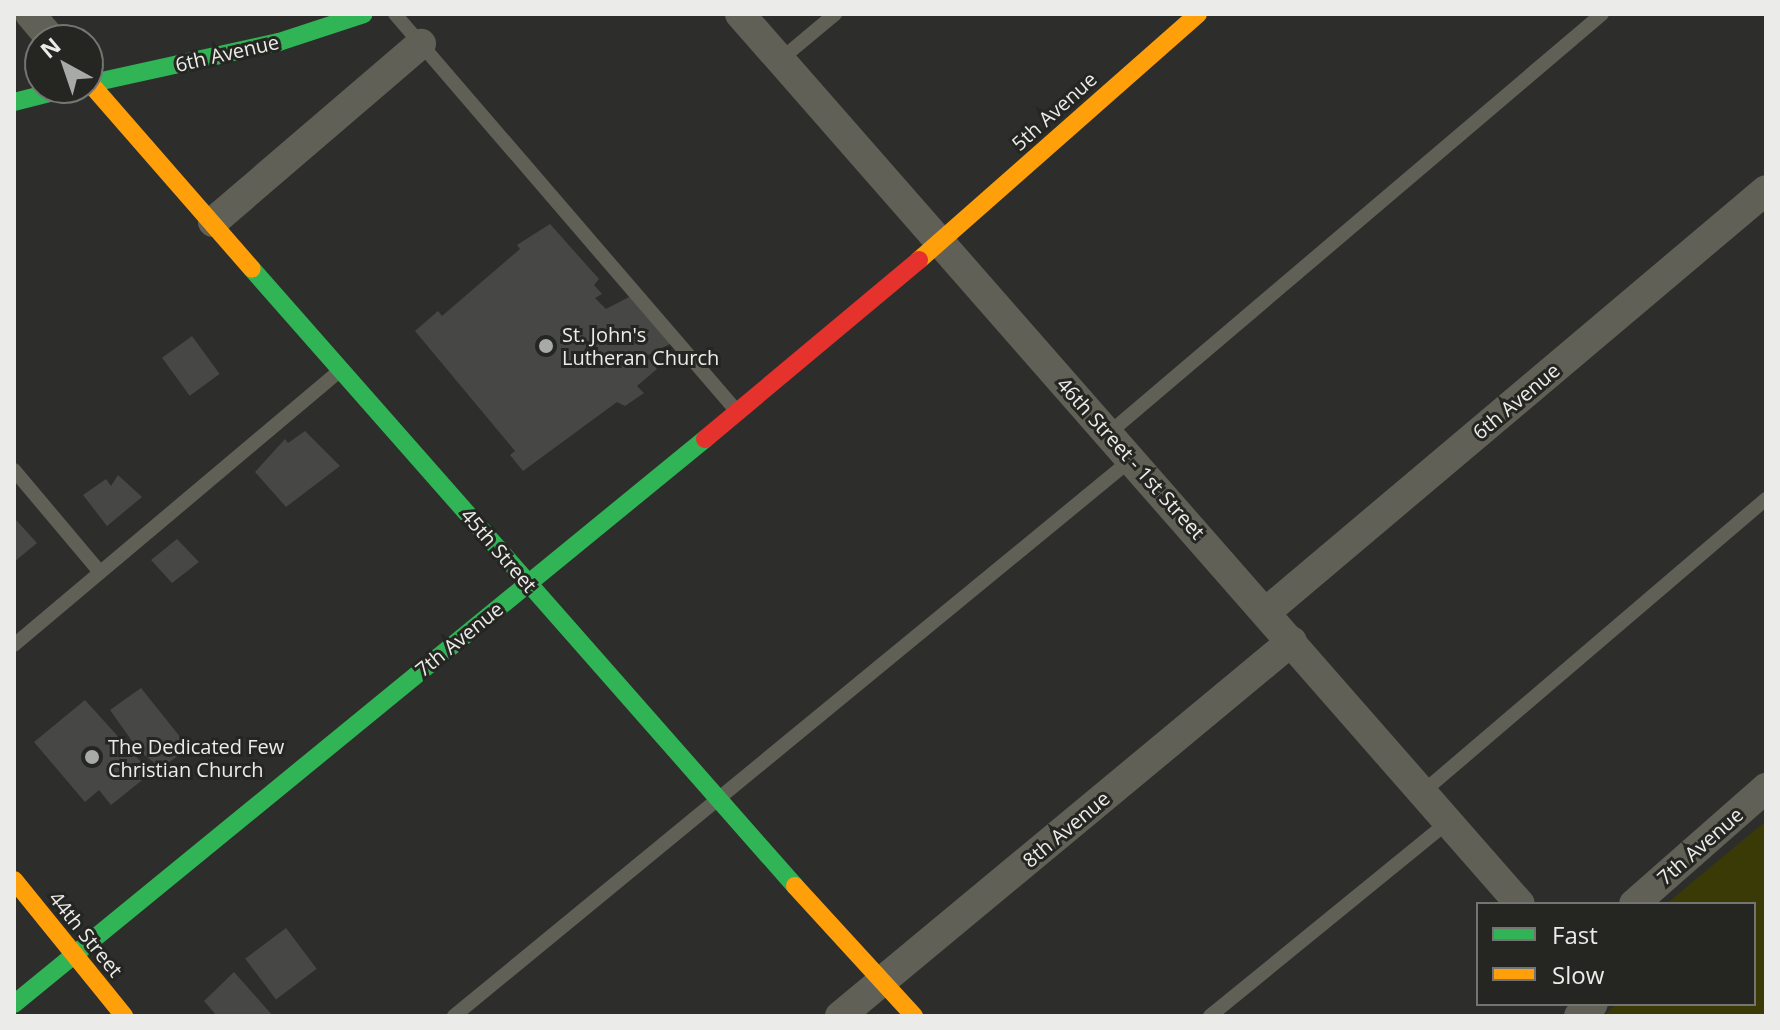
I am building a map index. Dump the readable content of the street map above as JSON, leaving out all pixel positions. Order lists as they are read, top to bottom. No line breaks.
{"streets":{"main road":["6th Avenue","5th Avenue","45th Street","7th Avenue","44th Street"],"street":["46th Street - 1st Street","8th Avenue"]},"crossings":[["6th Avenue","46th Street - 1st Street"],["5th Avenue","46th Street - 1st Street"],["5th Avenue","7th Avenue"],["46th Street - 1st Street","7th Avenue"],["46th Street - 1st Street","8th Avenue"],["45th Street","7th Avenue"],["45th Street","8th Avenue"],["7th Avenue","44th Street"]],"places":["St. John's Lutheran Church","The Dedicated Few Christian Church"],"legend":["Fast","Slow"],"north":"top left"}
